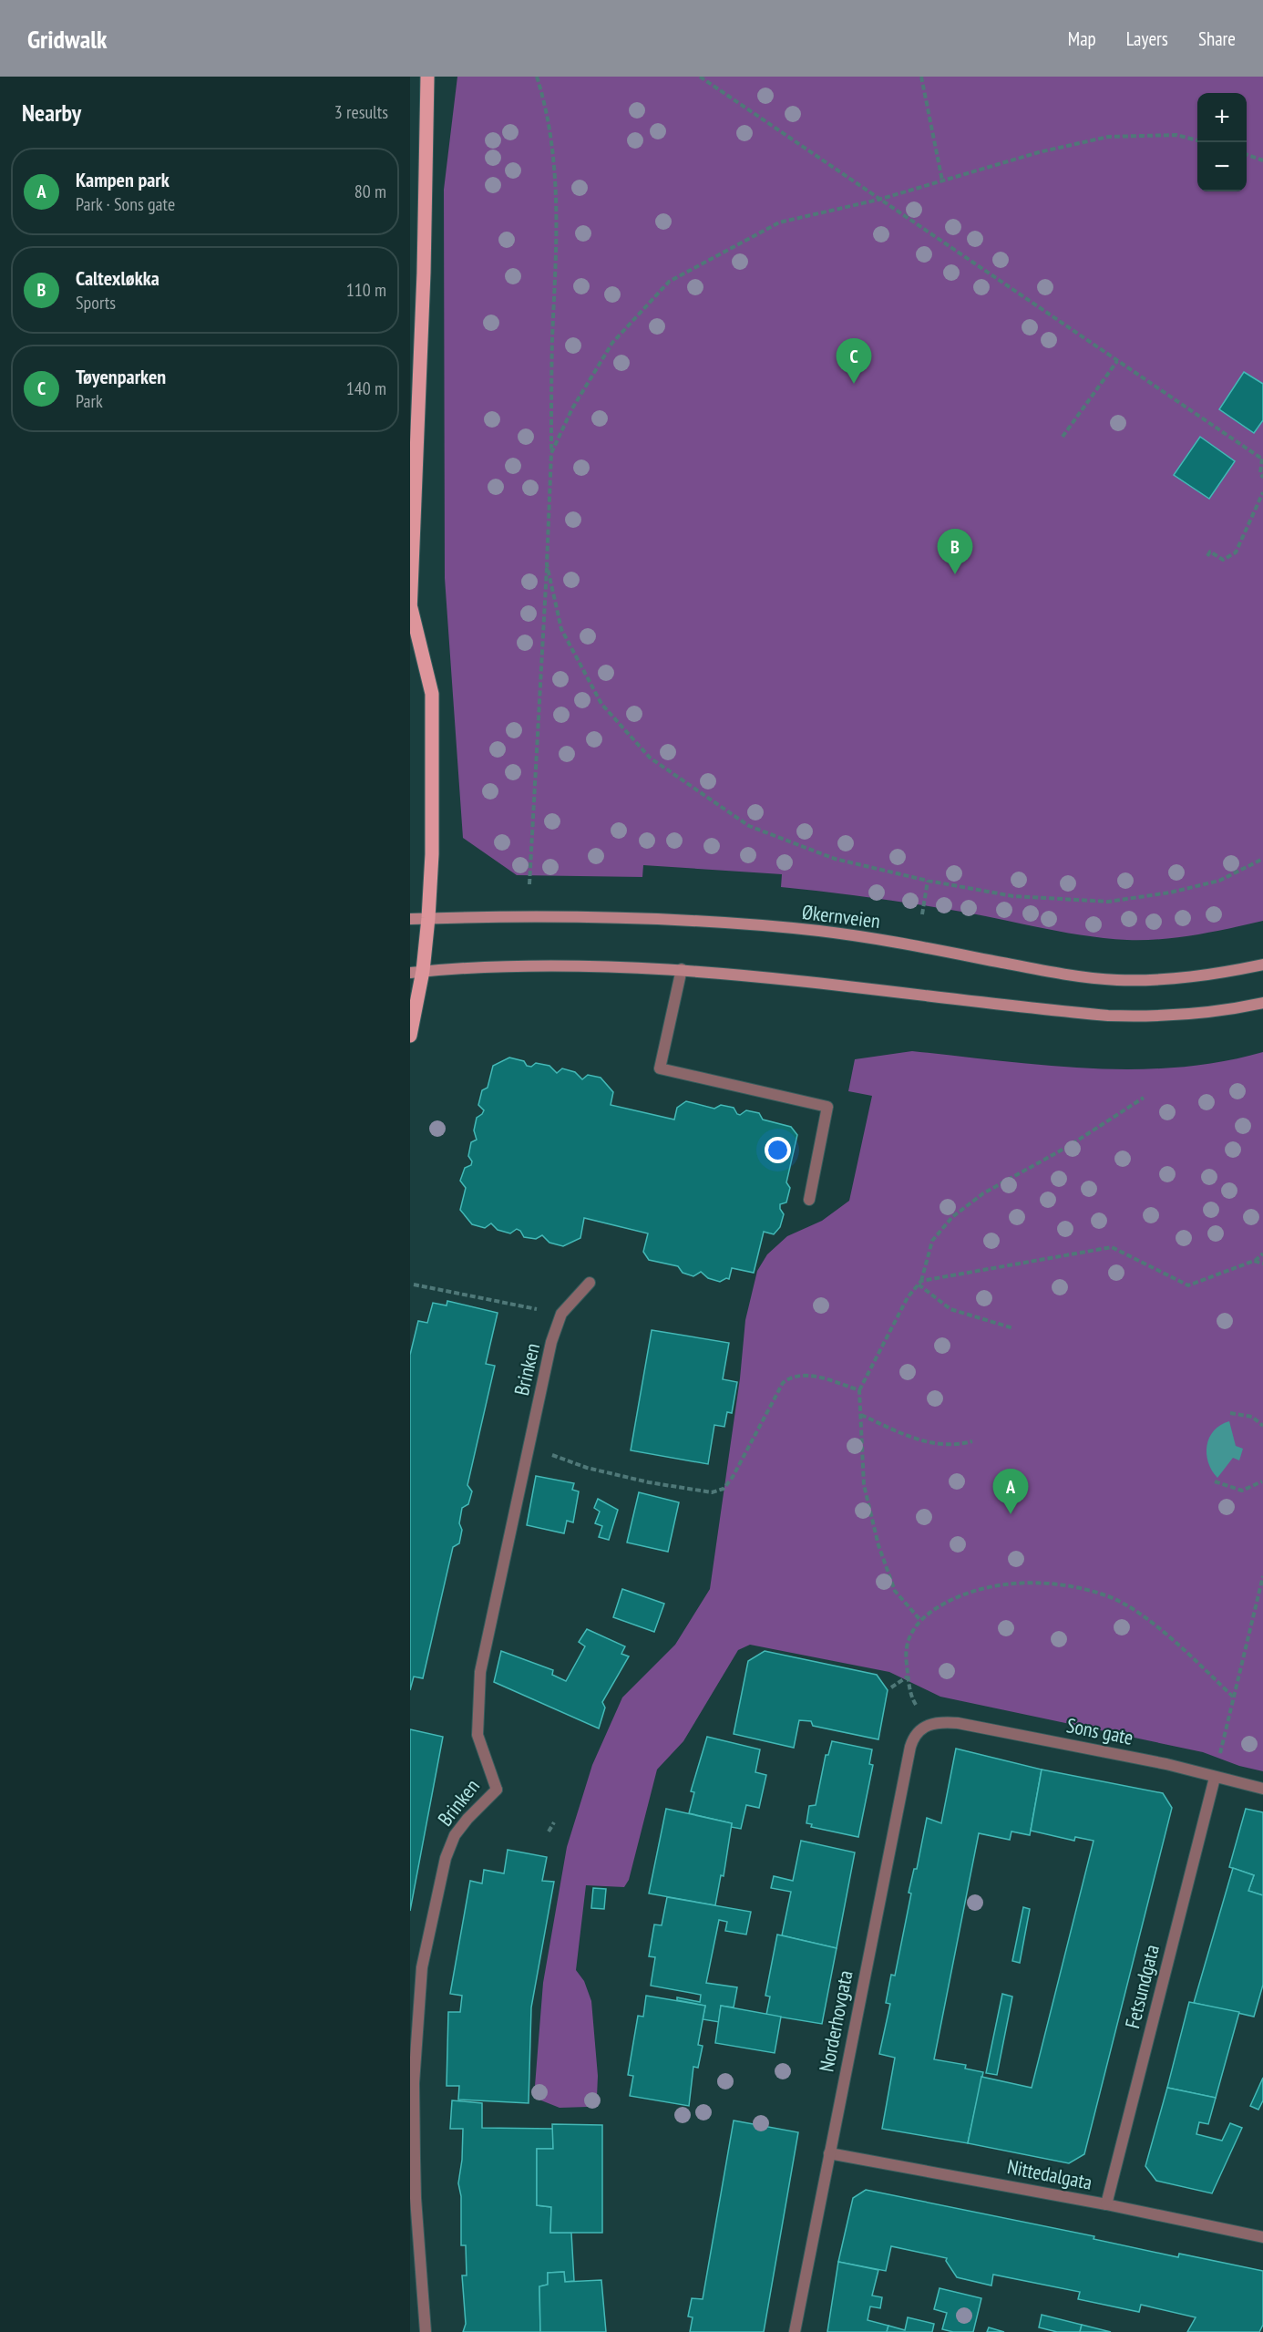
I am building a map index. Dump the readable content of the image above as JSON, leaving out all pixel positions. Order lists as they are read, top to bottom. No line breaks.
{"streets":{"main road":["Økernveien"],"street":["Brinken","Sons gate","Fetsundgata","Norderhovgata","Nittedalgata"]},"crossings":[["Sons gate","Fetsundgata"],["Sons gate","Norderhovgata"],["Fetsundgata","Nittedalgata"],["Norderhovgata","Nittedalgata"]],"page":{"header":"Gridwalk","nav":["Map","Layers","Share"],"heading":["Nearby","3 results"],"map_buttons":["+","−"],"list":[{"mark":"A","name":"Kampen park","note":"Park · Sons gate","value":"80 m"},{"mark":"B","name":"Caltexløkka","note":"Sports","value":"110 m"},{"mark":"C","name":"Tøyenparken","note":"Park","value":"140 m"}],"pins":["C","B","A"]}}
